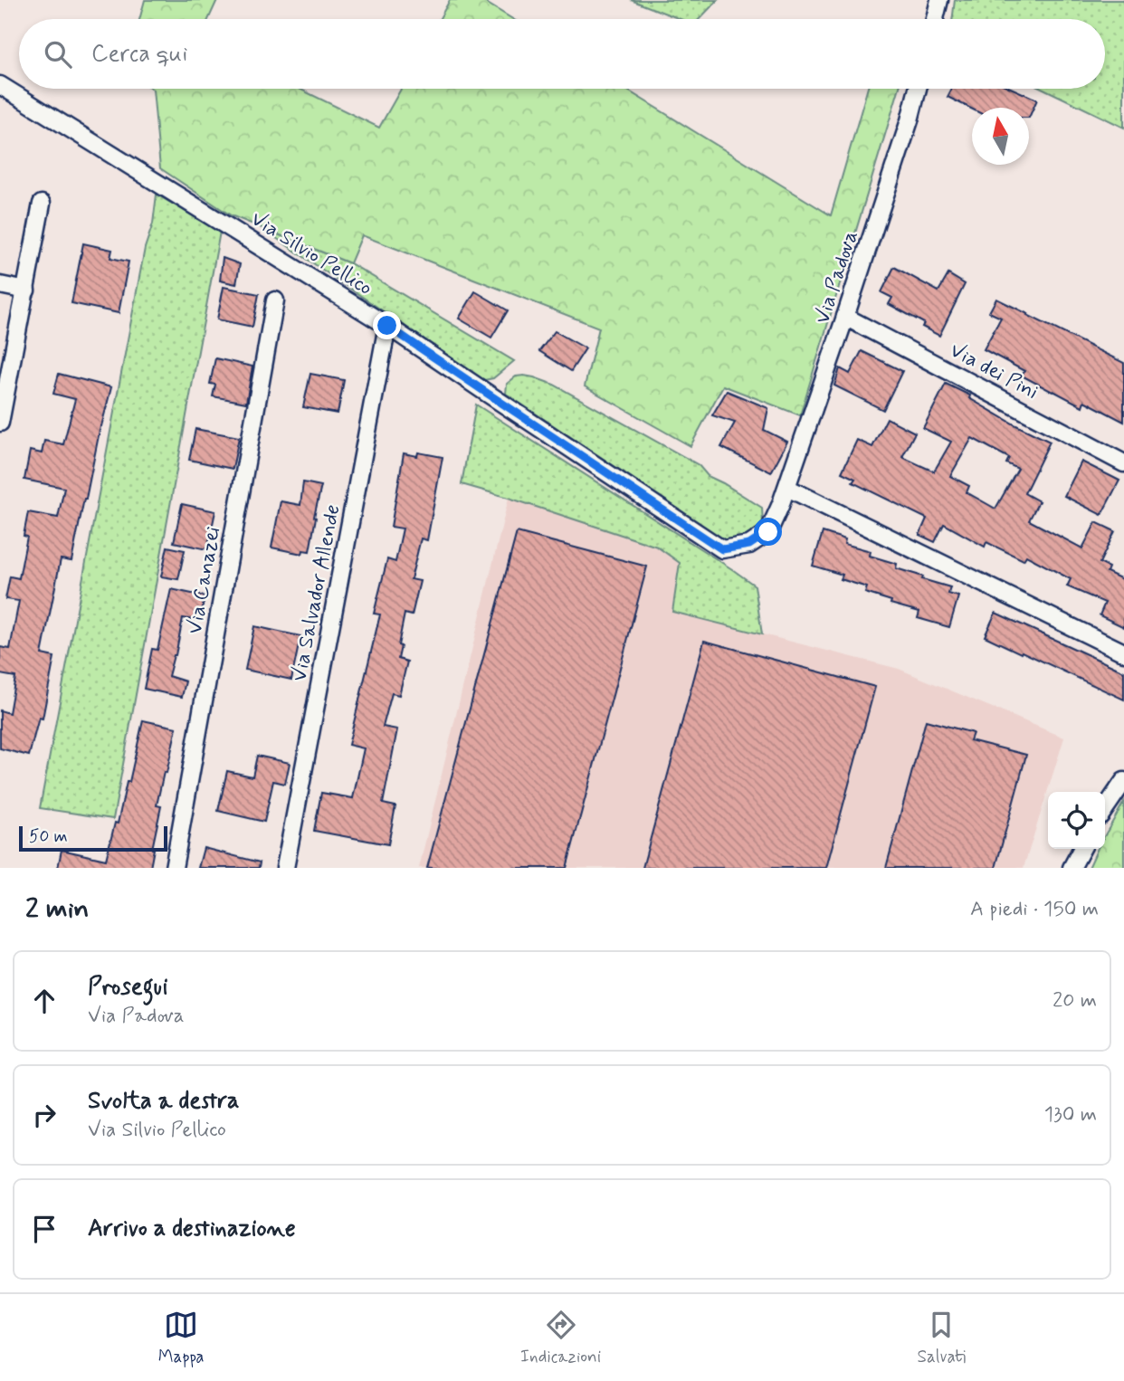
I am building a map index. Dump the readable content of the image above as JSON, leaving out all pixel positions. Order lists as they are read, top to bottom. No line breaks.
{"streets":{"street":["Via Silvio Pellico","Via Padova","Via dei Pini","Via Canazei","Via Salvador Allende"]},"crossings":[["Via Silvio Pellico","Via Padova"],["Via Silvio Pellico","Via Salvador Allende"],["Via Padova","Via dei Pini"]],"scale_bar":"50 m","north":"top","page":{"search":"Cerca qui","scale":"50 m","heading":["2 min","A piedi · 150 m"],"list":[["Prosegui","Via Padova","20 m"],["Svolta a destra","Via Silvio Pellico","130 m"],"Arrivo a destinazione"],"nav":["Mappa","Indicazioni","Salvati"]}}
